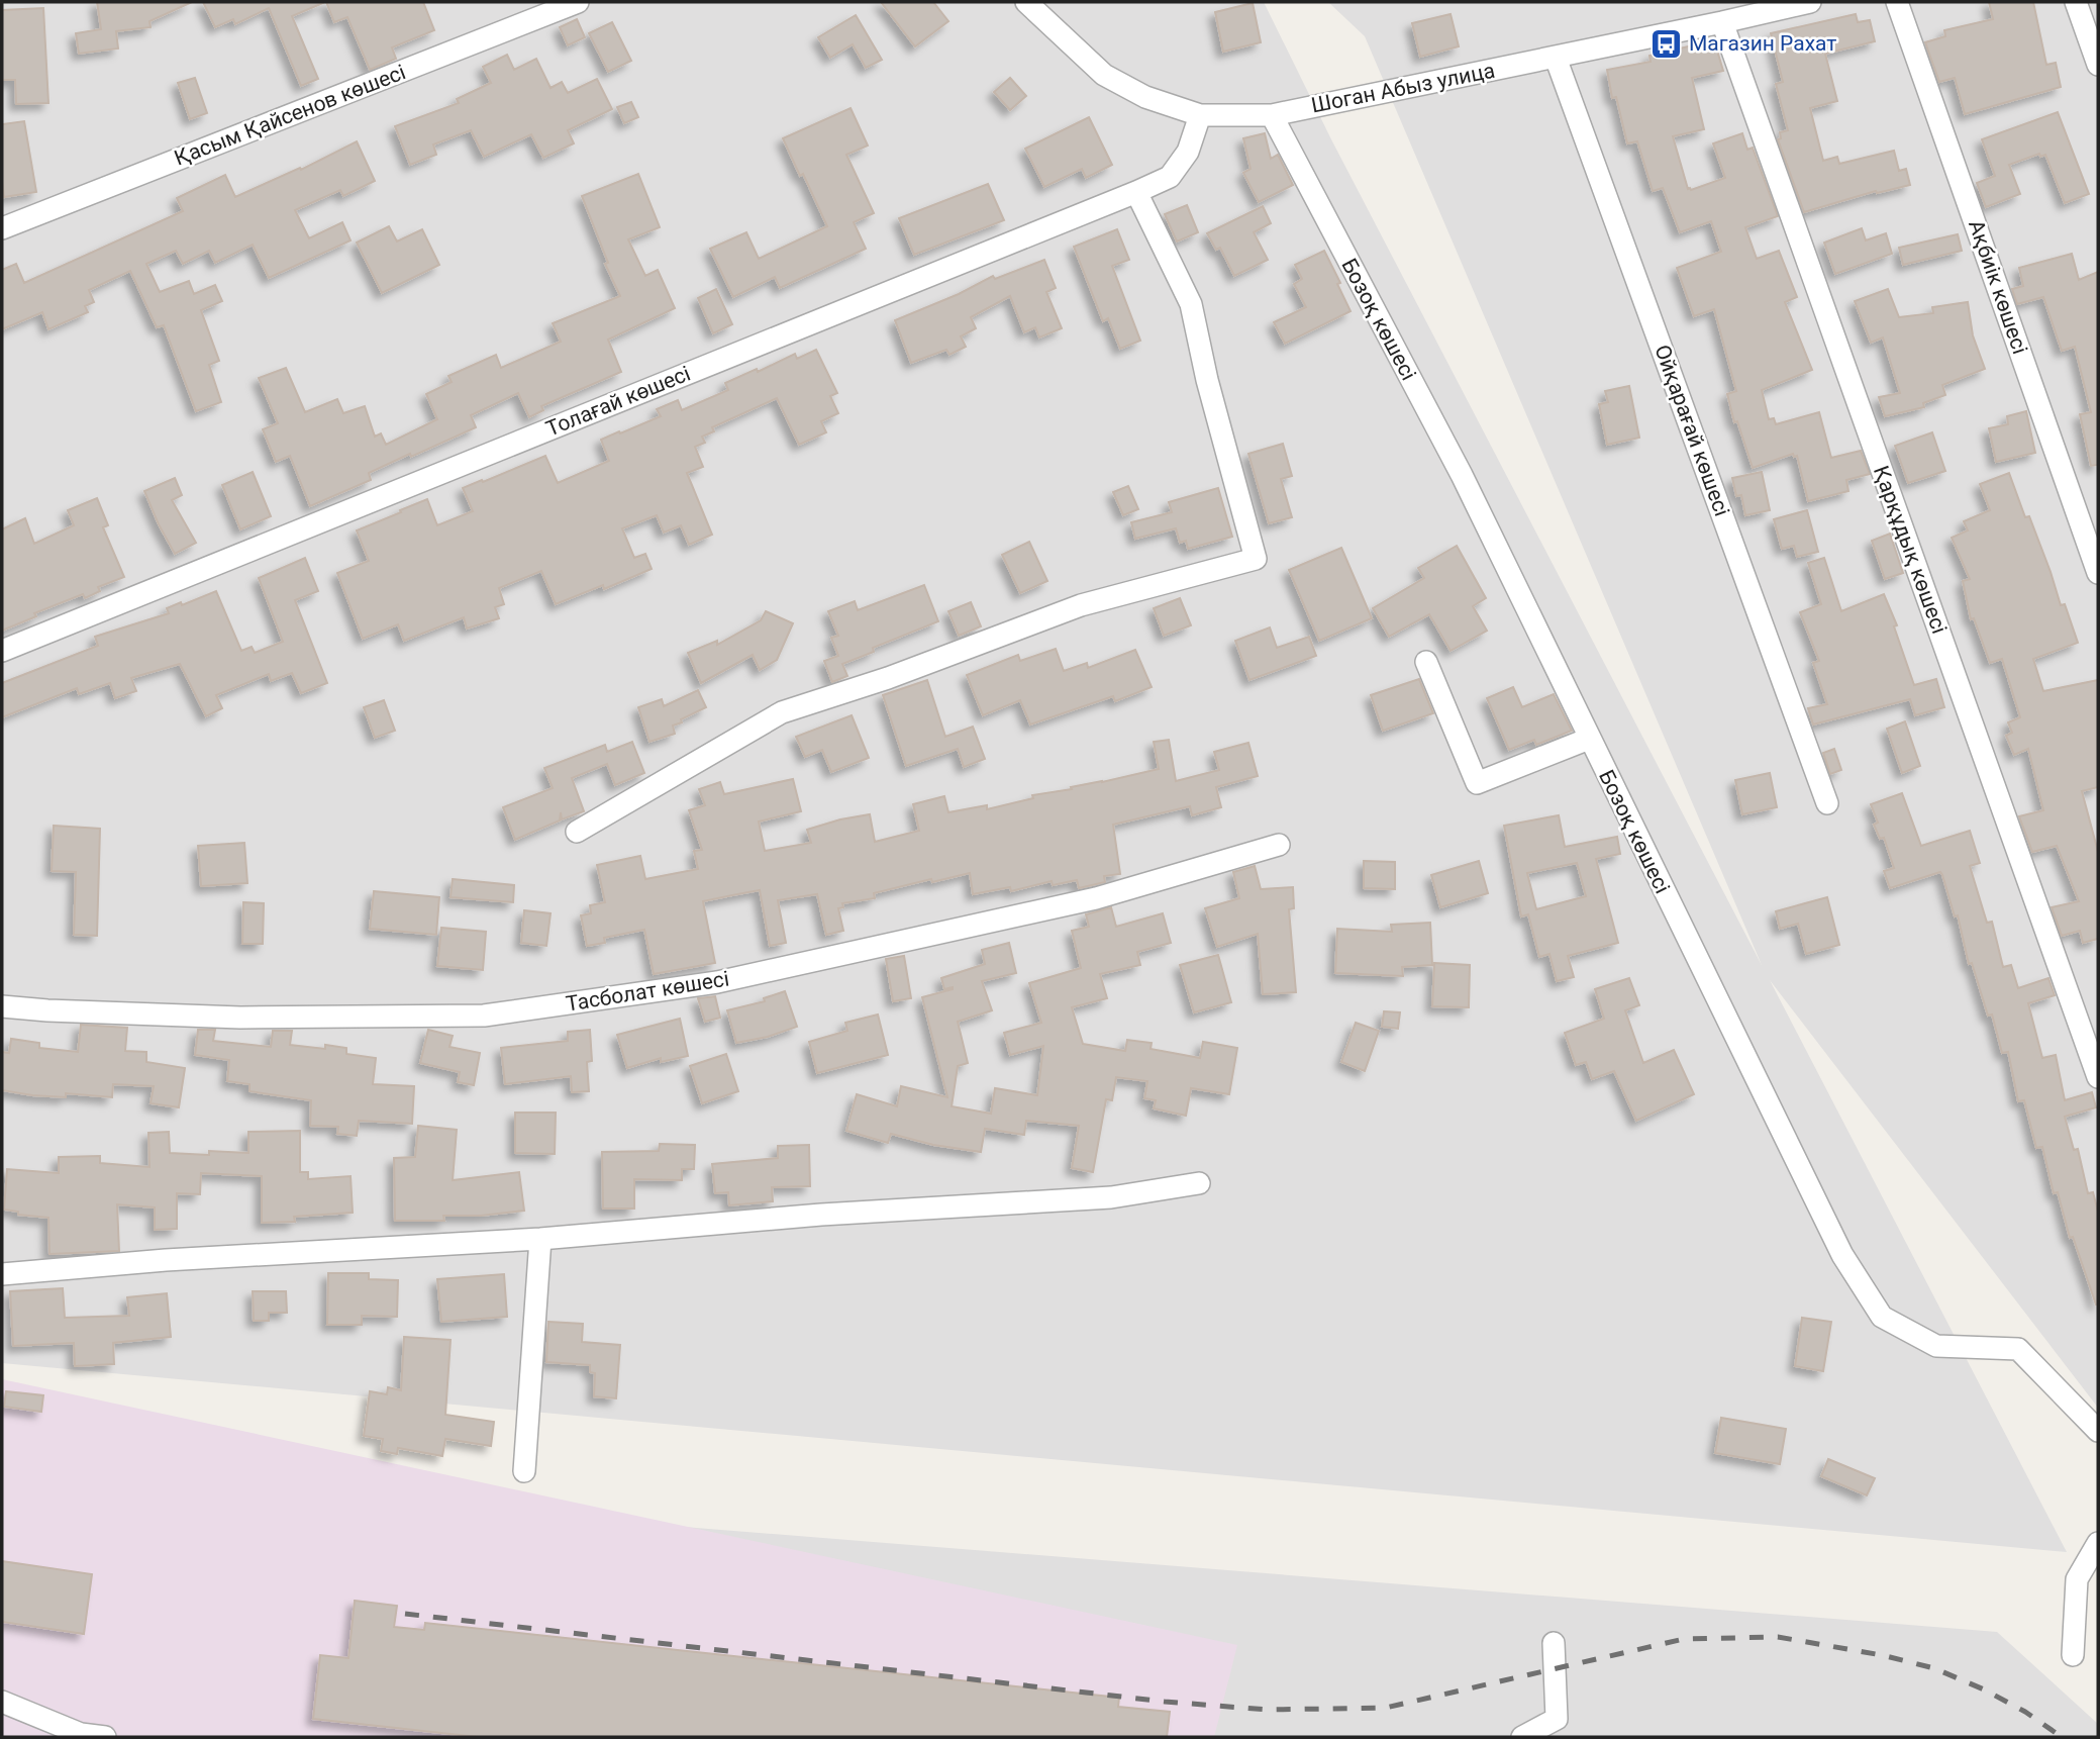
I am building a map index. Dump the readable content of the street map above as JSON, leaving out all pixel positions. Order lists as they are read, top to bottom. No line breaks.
{"streets":{"street":["Шоган Абыз улица","Қасым Қайсенов көшесі","Ақбиік көшесі","Бозоқ көшесі","Толағай көшесі","Ойқарағай көшесі","Қарқұдық көшесі","Тасболат көшесі"]},"crossings":[["Шоган Абыз улица","Бозоқ көшесі"],["Шоган Абыз улица","Толағай көшесі"],["Шоган Абыз улица","Ойқарағай көшесі"],["Шоган Абыз улица","Қарқұдық көшесі"]],"places":{"bus stop":["Магазин Рахат"]}}
